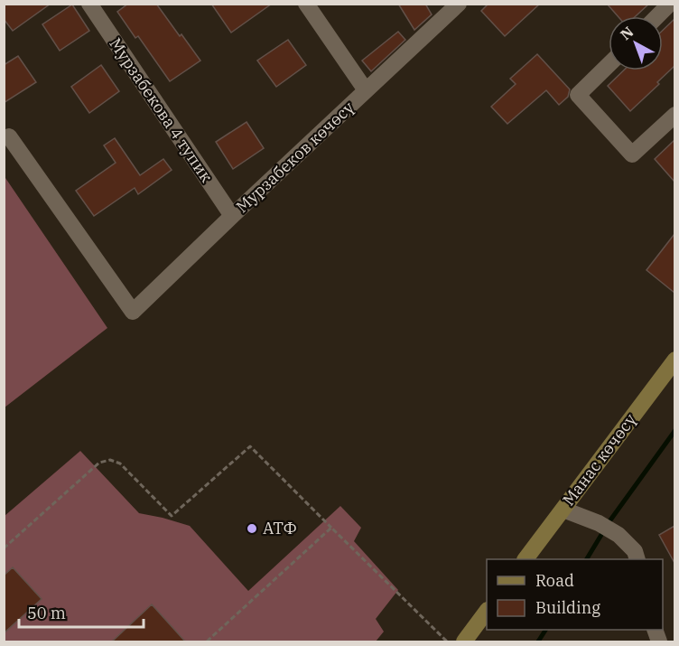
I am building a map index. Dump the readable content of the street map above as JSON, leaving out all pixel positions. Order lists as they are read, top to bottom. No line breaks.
{"streets":{"main road":["Манас көчөсү"],"street":["Мурзабекова 4 тупик","Мурзабеков көчөсү"]},"crossings":[["Мурзабекова 4 тупик","Мурзабеков көчөсү"]],"places":["АТФ"],"legend":["Road","Building"],"scale_bar":"50 m","north":"top left"}
